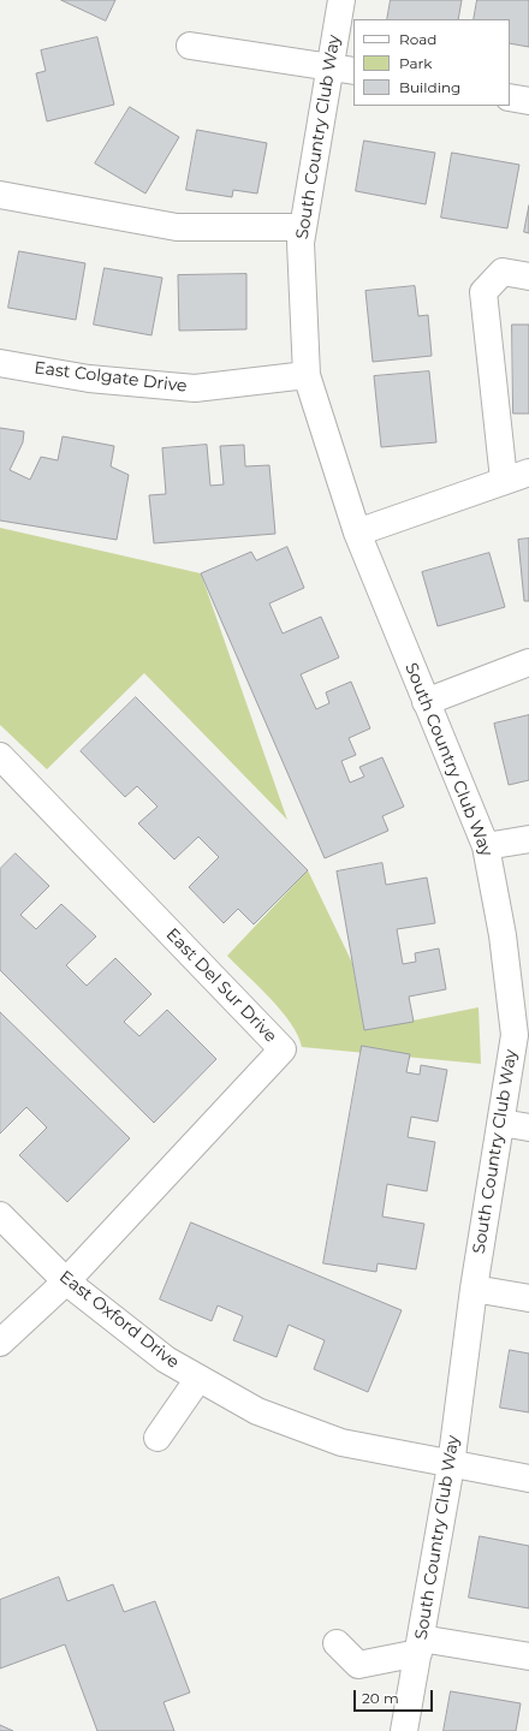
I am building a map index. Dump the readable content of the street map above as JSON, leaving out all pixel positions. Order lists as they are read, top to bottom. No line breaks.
{"streets":{"street":["South Country Club Way","East Colgate Drive","East Del Sur Drive","East Oxford Drive"]},"crossings":[["South Country Club Way","East Colgate Drive"],["South Country Club Way","East Oxford Drive"],["East Del Sur Drive","East Oxford Drive"]],"legend":["Road","Park","Building"],"scale_bar":"20 m"}
